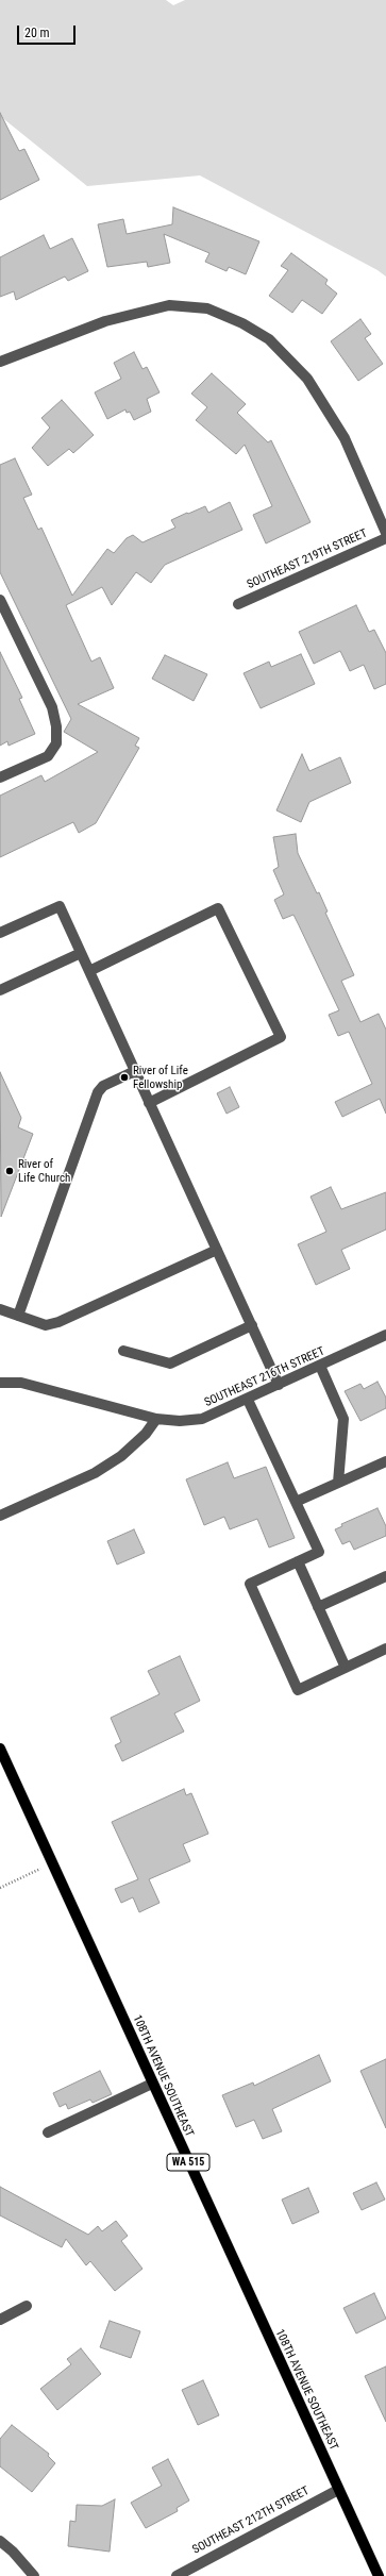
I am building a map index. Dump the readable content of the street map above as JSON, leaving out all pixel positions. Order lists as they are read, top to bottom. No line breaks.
{"streets":{"main road":["108TH AVENUE SOUTHEAST","WA 515"],"street":["SOUTHEAST 219TH STREET","SOUTHEAST 216TH STREET","SOUTHEAST 212TH STREET"]},"crossings":[["108TH AVENUE SOUTHEAST","SOUTHEAST 212TH STREET"]],"places":["River of Life Fellowship","River of Life Church"],"scale_bar":"20 m"}
